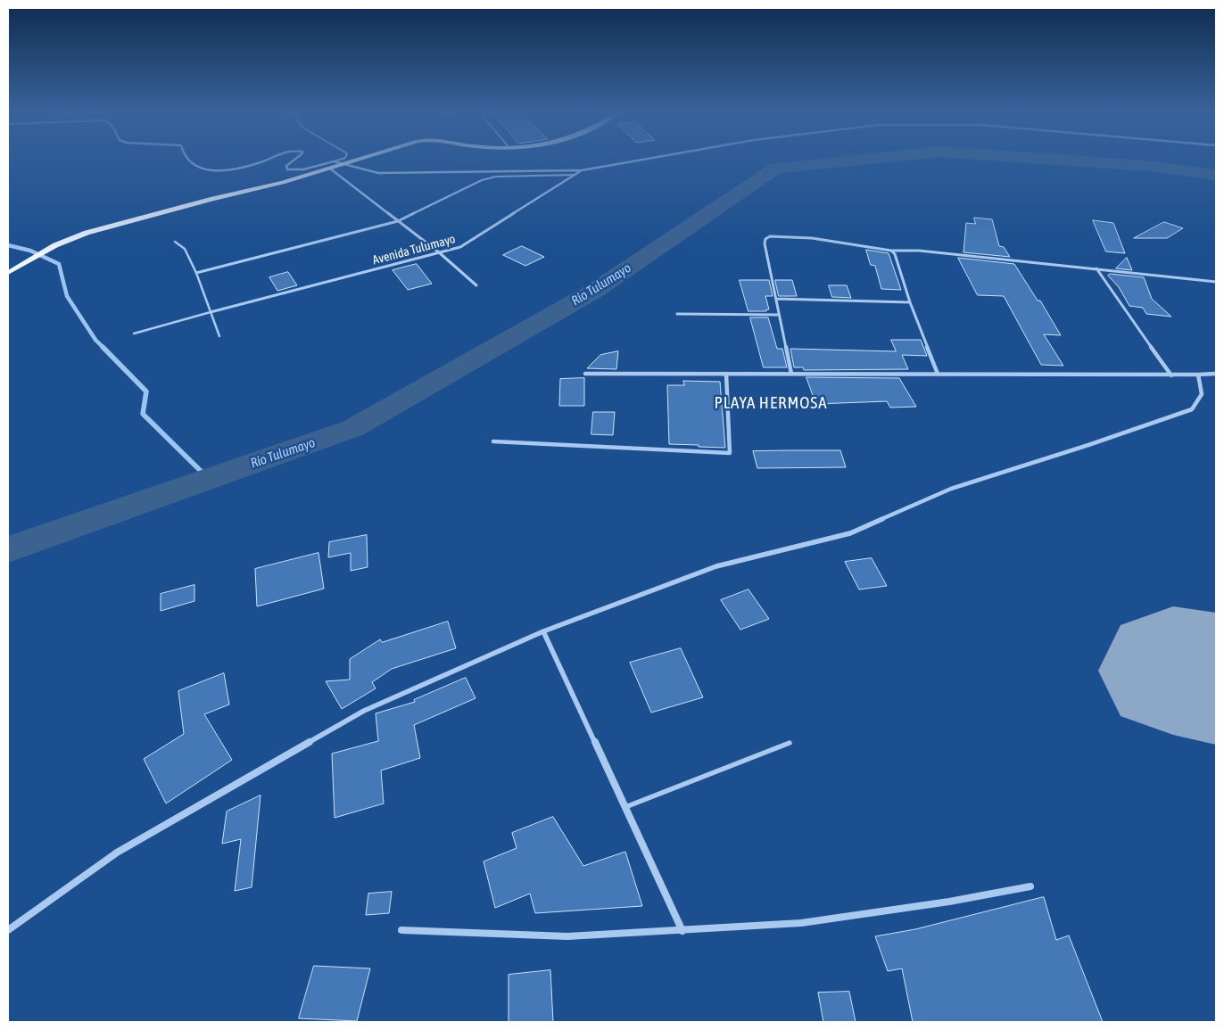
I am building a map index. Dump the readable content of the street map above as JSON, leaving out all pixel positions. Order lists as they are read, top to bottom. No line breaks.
{"streets":{"street":["Avenida Tulumayo"]},"districts":["PLAYA HERMOSA"],"water":["Río Tulumayo"]}
